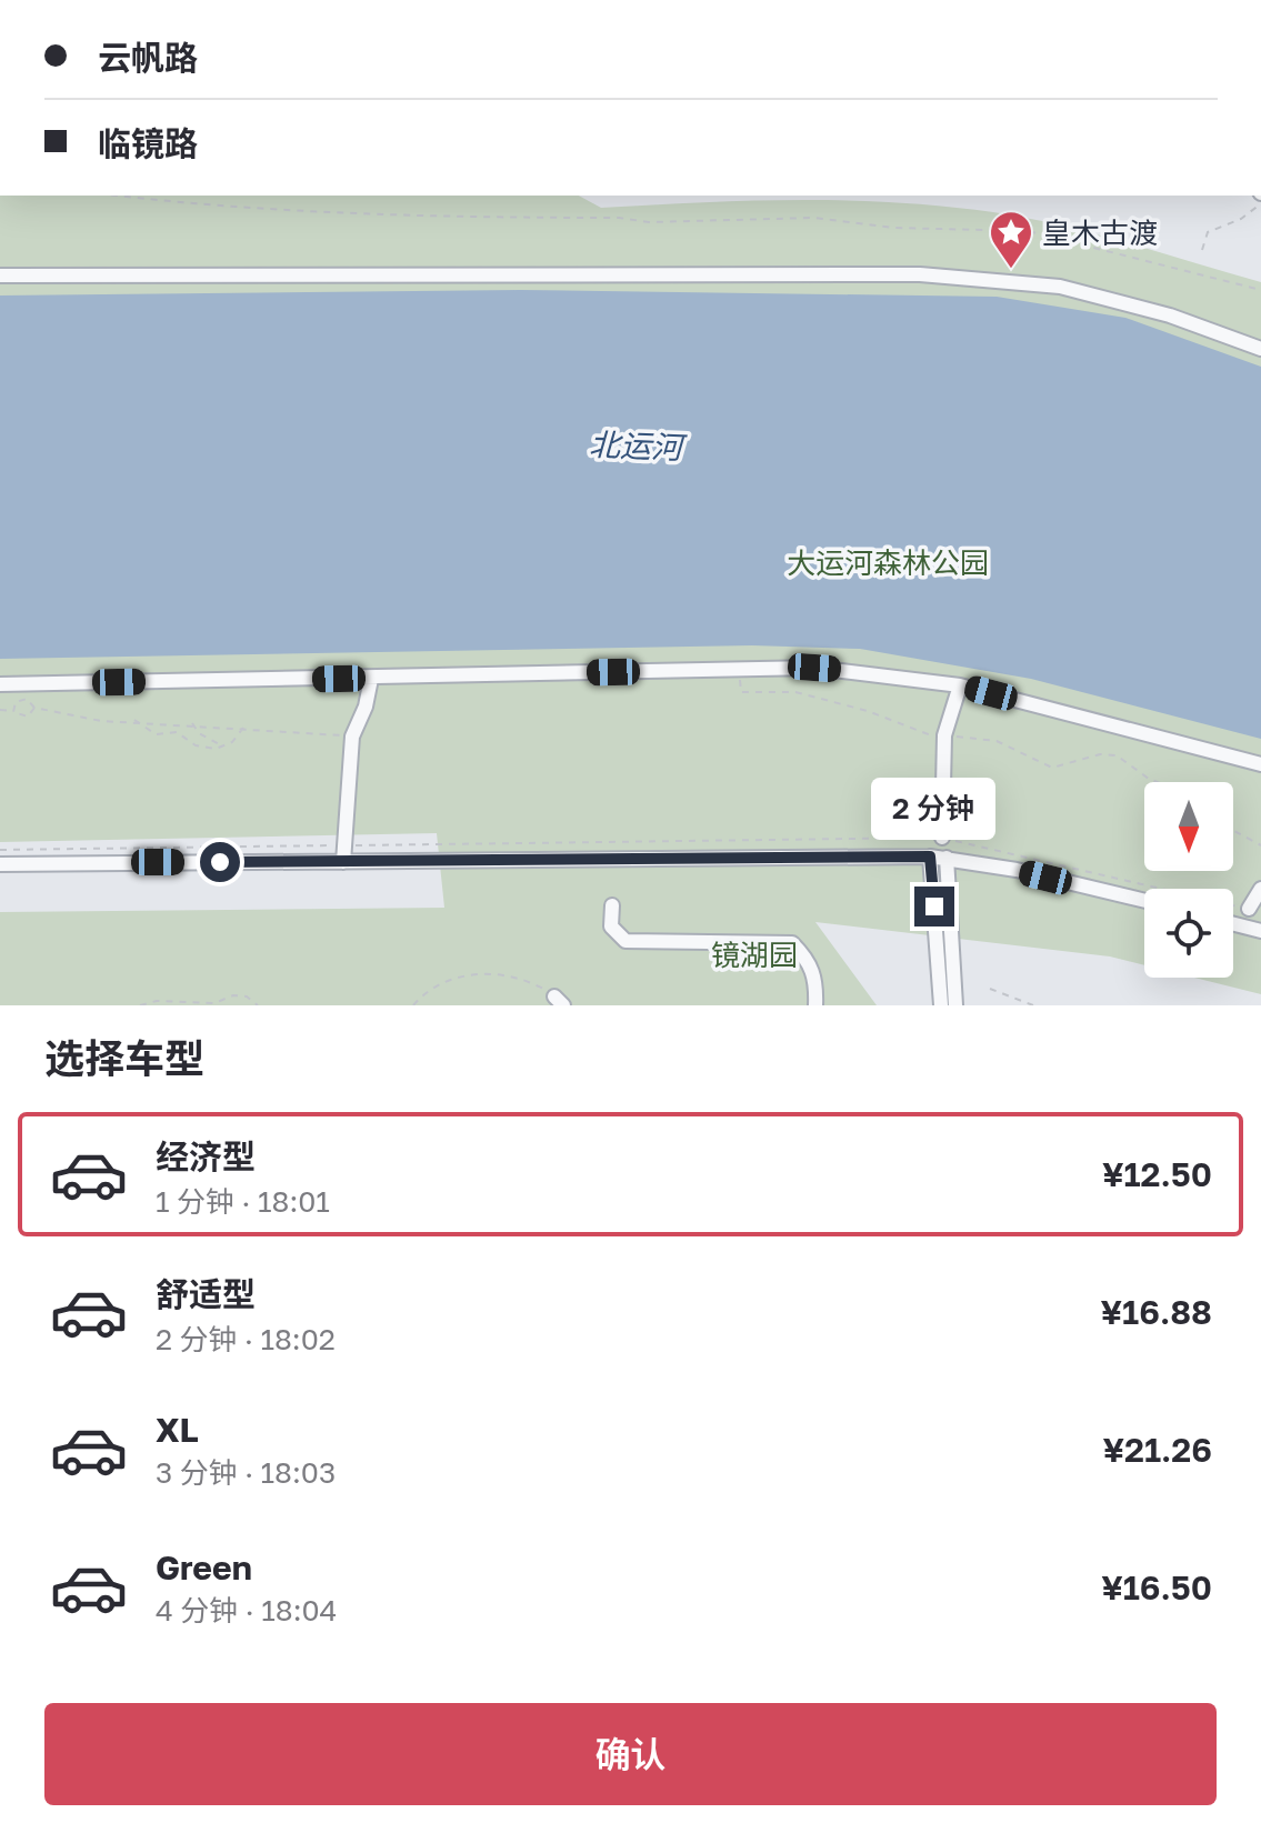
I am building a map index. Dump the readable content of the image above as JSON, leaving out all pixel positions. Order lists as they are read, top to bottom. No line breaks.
{"water":["北运河"],"parks":["大运河森林公园","镜湖园"],"places":{"place":["皇木古渡"]},"north":"bottom","page":{"banner":["云帆路","临镜路"],"bubble":"2 分钟","heading":"选择车型","list":[{"name":"经济型","note":"1 分钟 · 18:01","value":"¥12.50"},{"name":"舒适型","note":"2 分钟 · 18:02","value":"¥16.88"},{"name":"XL","note":"3 分钟 · 18:03","value":"¥21.26"},{"name":"Green","note":"4 分钟 · 18:04","value":"¥16.50"}],"buttons":"确认"}}
